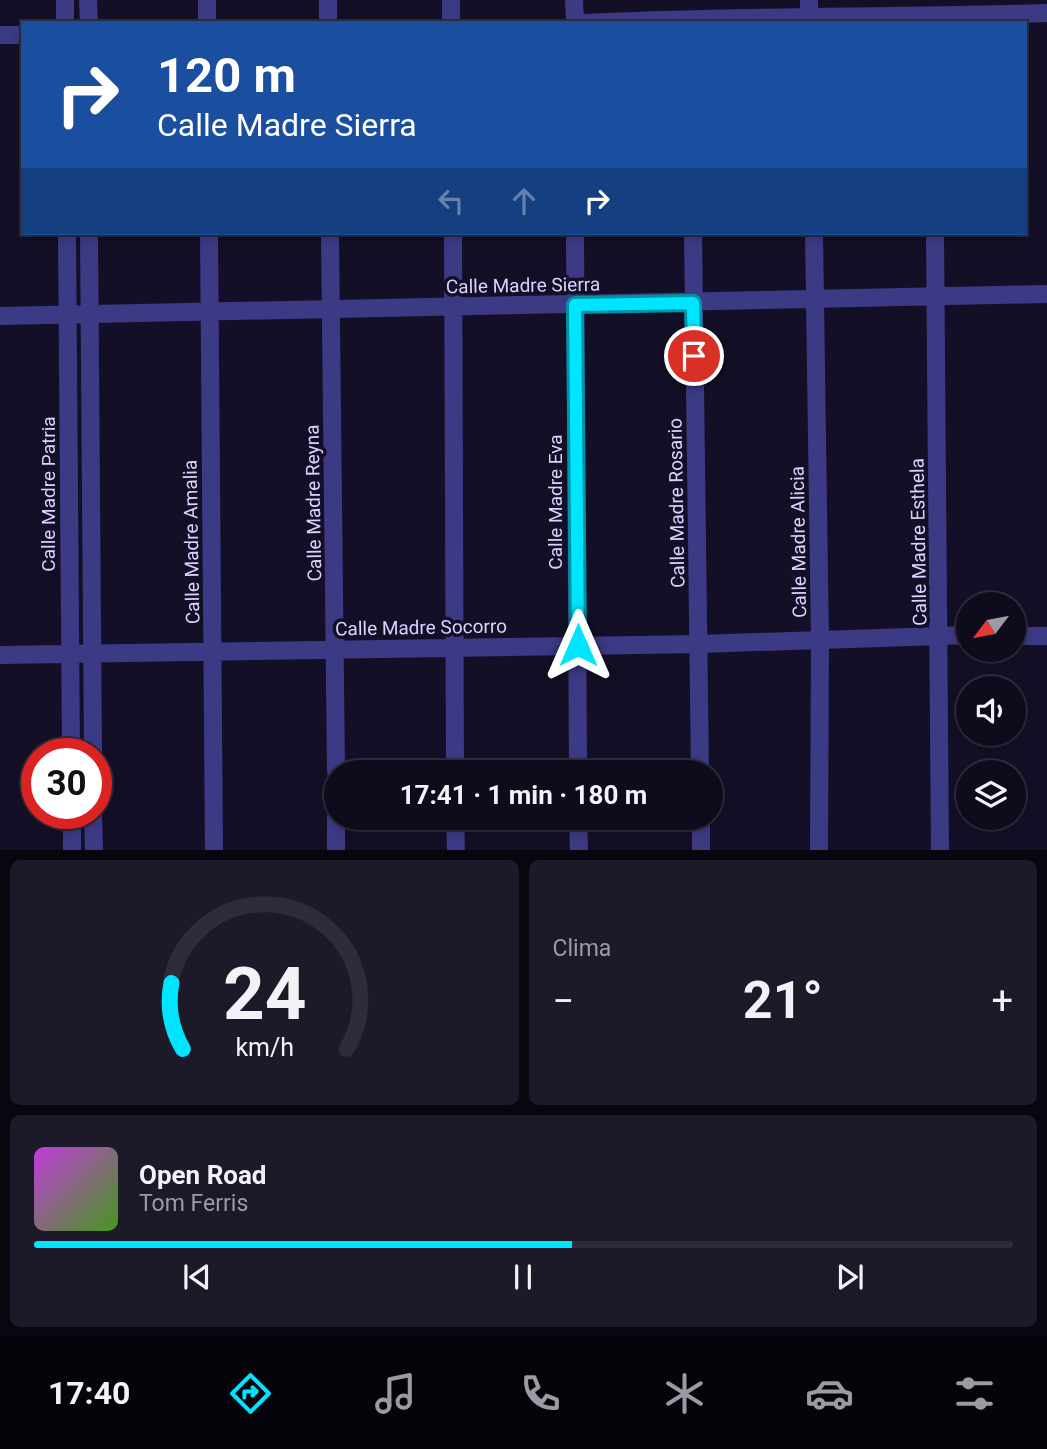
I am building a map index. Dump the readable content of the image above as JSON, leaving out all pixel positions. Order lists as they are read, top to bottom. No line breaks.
{"streets":{"street":["Calle Madre Sierra","Calle Madre Patria","Calle Madre Eva","Calle Madre Reyna","Calle Madre Rosario","Calle Madre Amalia","Calle Madre Alicia","Calle Madre Esthela","Calle Madre Socorro"]},"crossings":[["Calle Madre Sierra","Calle Madre Patria"],["Calle Madre Sierra","Calle Madre Eva"],["Calle Madre Sierra","Calle Madre Reyna"],["Calle Madre Sierra","Calle Madre Rosario"],["Calle Madre Sierra","Calle Madre Amalia"],["Calle Madre Sierra","Calle Madre Alicia"],["Calle Madre Sierra","Calle Madre Esthela"],["Calle Madre Patria","Calle Madre Socorro"],["Calle Madre Eva","Calle Madre Socorro"],["Calle Madre Reyna","Calle Madre Socorro"],["Calle Madre Rosario","Calle Madre Socorro"],["Calle Madre Amalia","Calle Madre Socorro"],["Calle Madre Alicia","Calle Madre Socorro"],["Calle Madre Esthela","Calle Madre Socorro"]],"north":"bottom left","page":{"turn":["120 m","Calle Madre Sierra"],"limit":"30","trip":"17:41 · 1 min · 180 m","tile":"Clima","heat":["−","21°","+"],"song":["Open Road","Tom Ferris"],"tabs":"17:40","gauge":["24","km/h"]}}
